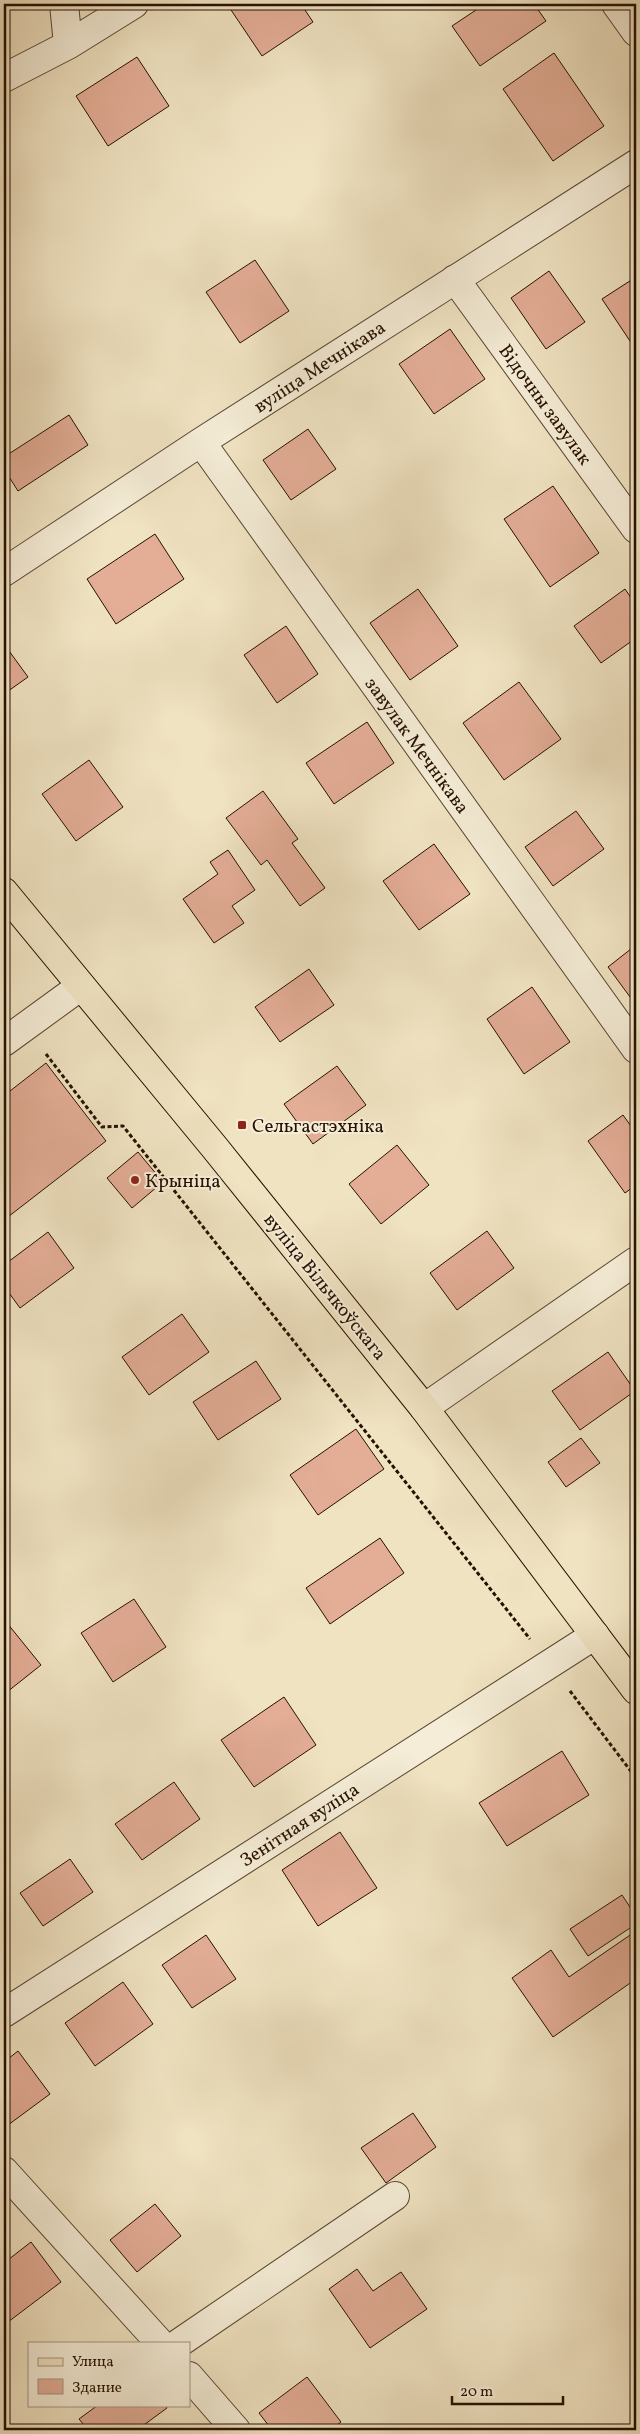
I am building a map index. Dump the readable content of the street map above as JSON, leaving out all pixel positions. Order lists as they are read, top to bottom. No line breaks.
{"streets":{"main road":["вуліца Вільчкоўскага"],"street":["вуліца Мечнікава","Відочны завулак","завулак Мечнікава","Зенітная вуліца"]},"crossings":[["вуліца Мечнікава","Відочны завулак"],["вуліца Мечнікава","завулак Мечнікава"],["вуліца Вільчкоўскага","Зенітная вуліца"]],"places":{"transit":["Сельгастэхніка"],"other":["Крыніца"]},"legend":["Улица","Здание"],"scale_bar":"20 m"}
